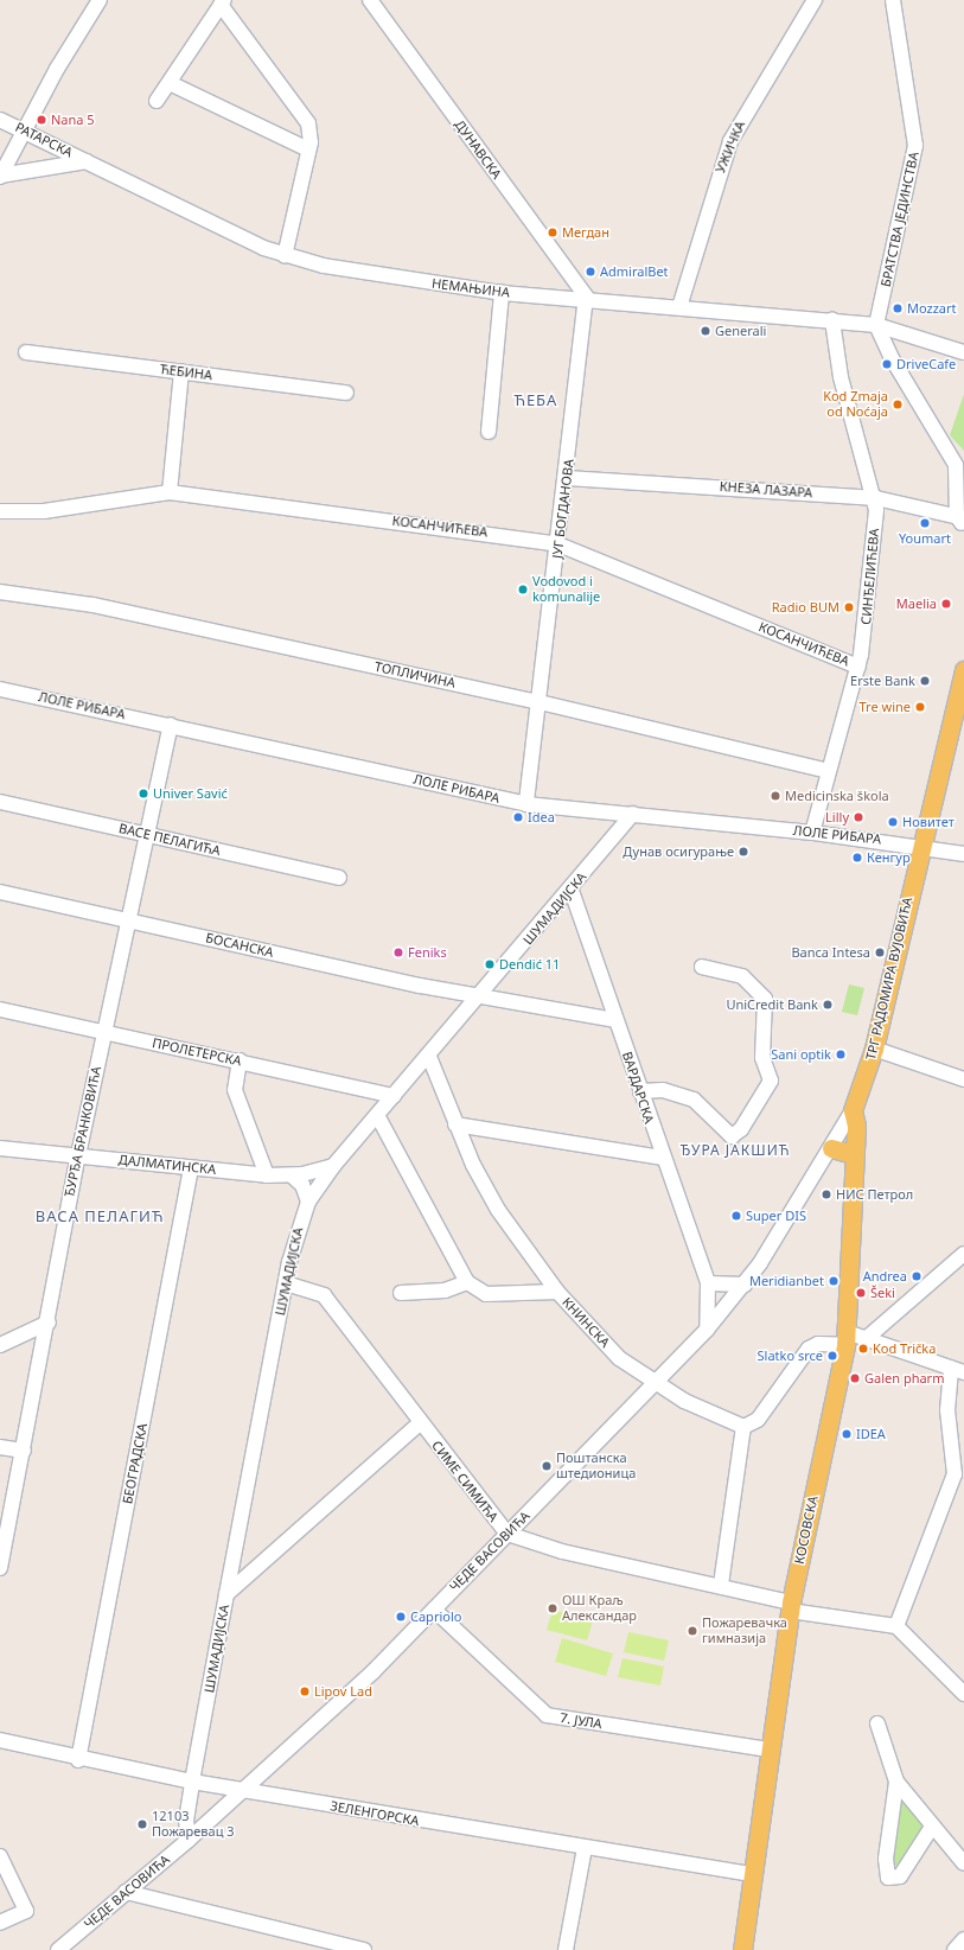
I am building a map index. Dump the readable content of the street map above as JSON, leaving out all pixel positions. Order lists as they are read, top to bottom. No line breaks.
{"streets":{"main road":["ТРГ РАДОМИРА ВУЈОВИЋА","КОСОВСКА"],"street":["РАТАРСКА","УЖИЧКА","ДУНАВСКА","БРАТСТВА ЈЕДИНСТВА","НЕМАЊИНА","ЋЕБИНА","КНЕЗА ЛАЗАРА","ЈУГ БОГДАНОВА","КОСАНЧИЋЕВА","СИНЂЕЛИЋЕВА","ТОПЛИЧИНА","ЛОЛЕ РИБАРА","ВАСЕ ПЕЛАГИЋА","ШУМАДИЈСКА","БОСАНСКА","ПРОЛЕТЕРСКА","ВАРДАРСКА","ЂУРЂА БРАНКОВИЋА","ДАЛМАТИНСКА","КНИНСКА","БЕОГРАДСКА","СИМЕ СИМИЋА","ЧЕДЕ ВАСОВИЋА","7. ЈУЛА","ЗЕЛЕНГОРСКА"]},"crossings":[["РАТАРСКА","НЕМАЊИНА"],["УЖИЧКА","НЕМАЊИНА"],["ДУНАВСКА","НЕМАЊИНА"],["ДУНАВСКА","ЈУГ БОГДАНОВА"],["БРАТСТВА ЈЕДИНСТВА","НЕМАЊИНА"],["НЕМАЊИНА","ЈУГ БОГДАНОВА"],["НЕМАЊИНА","СИНЂЕЛИЋЕВА"],["КНЕЗА ЛАЗАРА","ЈУГ БОГДАНОВА"],["КНЕЗА ЛАЗАРА","СИНЂЕЛИЋЕВА"],["ЈУГ БОГДАНОВА","КОСАНЧИЋЕВА"],["ЈУГ БОГДАНОВА","ТОПЛИЧИНА"],["ЈУГ БОГДАНОВА","ЛОЛЕ РИБАРА"],["КОСАНЧИЋЕВА","СИНЂЕЛИЋЕВА"],["СИНЂЕЛИЋЕВА","ТОПЛИЧИНА"],["СИНЂЕЛИЋЕВА","ЛОЛЕ РИБАРА"],["ЛОЛЕ РИБАРА","ШУМАДИЈСКА"],["ЛОЛЕ РИБАРА","ТРГ РАДОМИРА ВУЈОВИЋА"],["ЛОЛЕ РИБАРА","ЂУРЂА БРАНКОВИЋА"],["ВАСЕ ПЕЛАГИЋА","ЂУРЂА БРАНКОВИЋА"],["ШУМАДИЈСКА","БОСАНСКА"],["ШУМАДИЈСКА","ПРОЛЕТЕРСКА"],["ШУМАДИЈСКА","ВАРДАРСКА"],["ШУМАДИЈСКА","ДАЛМАТИНСКА"],["ШУМАДИЈСКА","СИМЕ СИМИЋА"],["ШУМАДИЈСКА","ЧЕДЕ ВАСОВИЋА"],["ШУМАДИЈСКА","ЗЕЛЕНГОРСКА"],["БОСАНСКА","ВАРДАРСКА"],["БОСАНСКА","ЂУРЂА БРАНКОВИЋА"],["ТРГ РАДОМИРА ВУЈОВИЋА","КОСОВСКА"],["ТРГ РАДОМИРА ВУЈОВИЋА","ЧЕДЕ ВАСОВИЋА"],["ПРОЛЕТЕРСКА","ЂУРЂА БРАНКОВИЋА"],["ВАРДАРСКА","ЧЕДЕ ВАСОВИЋА"],["ЂУРЂА БРАНКОВИЋА","ДАЛМАТИНСКА"],["ДАЛМАТИНСКА","БЕОГРАДСКА"],["КНИНСКА","ЧЕДЕ ВАСОВИЋА"],["БЕОГРАДСКА","ЗЕЛЕНГОРСКА"],["СИМЕ СИМИЋА","КОСОВСКА"],["СИМЕ СИМИЋА","ЧЕДЕ ВАСОВИЋА"],["КОСОВСКА","ЧЕДЕ ВАСОВИЋА"],["КОСОВСКА","7. ЈУЛА"],["КОСОВСКА","ЗЕЛЕНГОРСКА"],["ЧЕДЕ ВАСОВИЋА","7. ЈУЛА"],["ЧЕДЕ ВАСОВИЋА","ЗЕЛЕНГОРСКА"]],"districts":["ЋЕБА","ЂУРА ЈАКШИЋ","ВАСА ПЕЛАГИЋ"],"places":["Nana 5","Мегдан","AdmiralBet","Mozzart","Generali","DriveCafe","Kod Zmaja od Noćaja","Youmart","Vodovod i komunalije","Maelia","Radio BUM","Erste Bank","Tre wine","Univer Savić","Medicinska škola","Idea","Lilly","Новитет","Дунав осигурање","Кенгур","Feniks","Banca Intesa","Dendić 11","UniCredit Bank","Sani optik","НИС Петрол","Super DIS","Andrea","Meridianbet","Šeki","Kod Trička","Slatko srce","Galen pharm","IDEA","Поштанска штедионица","ОШ Краљ Александар","Capriolo","Пожаревачка гимназија","Lipov Lad","12103 Пожаревац 3"]}
